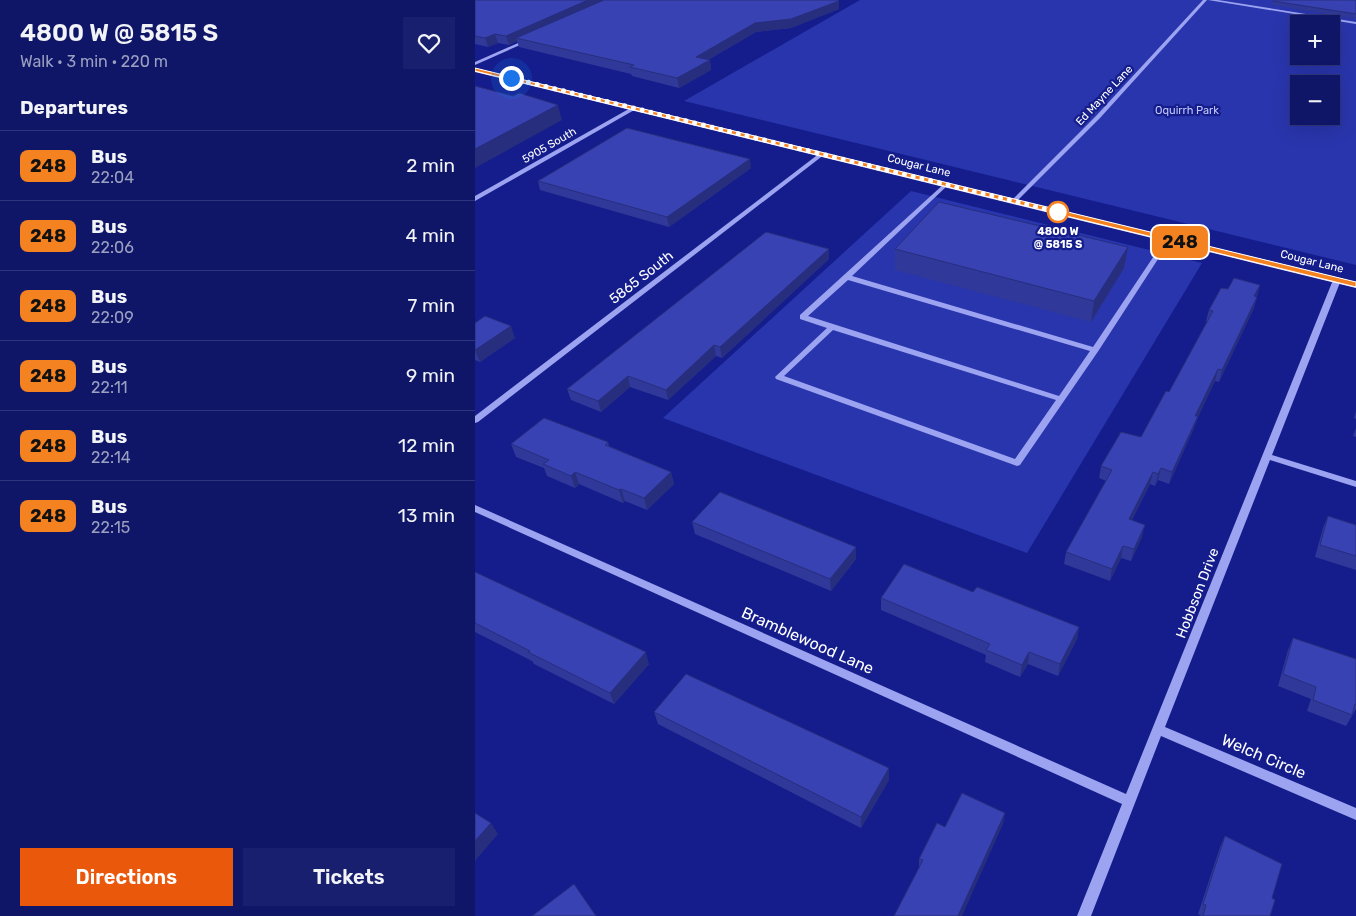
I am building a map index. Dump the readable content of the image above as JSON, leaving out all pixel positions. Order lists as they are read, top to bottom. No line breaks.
{"streets":{"main road":["Cougar Lane"],"street":["Ed Mayne Lane","5905 South","5865 South","Hobbson Drive","Bramblewood Lane","Welch Circle"]},"crossings":[["Ed Mayne Lane","Cougar Lane"],["5905 South","Cougar Lane"],["Cougar Lane","5865 South"],["Cougar Lane","Hobbson Drive"],["Hobbson Drive","Bramblewood Lane"],["Hobbson Drive","Welch Circle"]],"parks":["Oquirrh Park"],"places":["4800 W @ 5815 S"],"lines":["bus line 248"],"page":{"heading":[["4800 W @ 5815 S","Walk · 3 min · 220 m"],"Departures"],"on_map":"248","map_buttons":["+","−"],"list":[{"mark":"248","name":"Bus","note":"22:04","value":"2 min"},{"mark":"248","name":"Bus","note":"22:06","value":"4 min"},{"mark":"248","name":"Bus","note":"22:09","value":"7 min"},{"mark":"248","name":"Bus","note":"22:11","value":"9 min"},{"mark":"248","name":"Bus","note":"22:14","value":"12 min"},{"mark":"248","name":"Bus","note":"22:15","value":"13 min"}],"buttons":["Directions","Tickets"]}}
